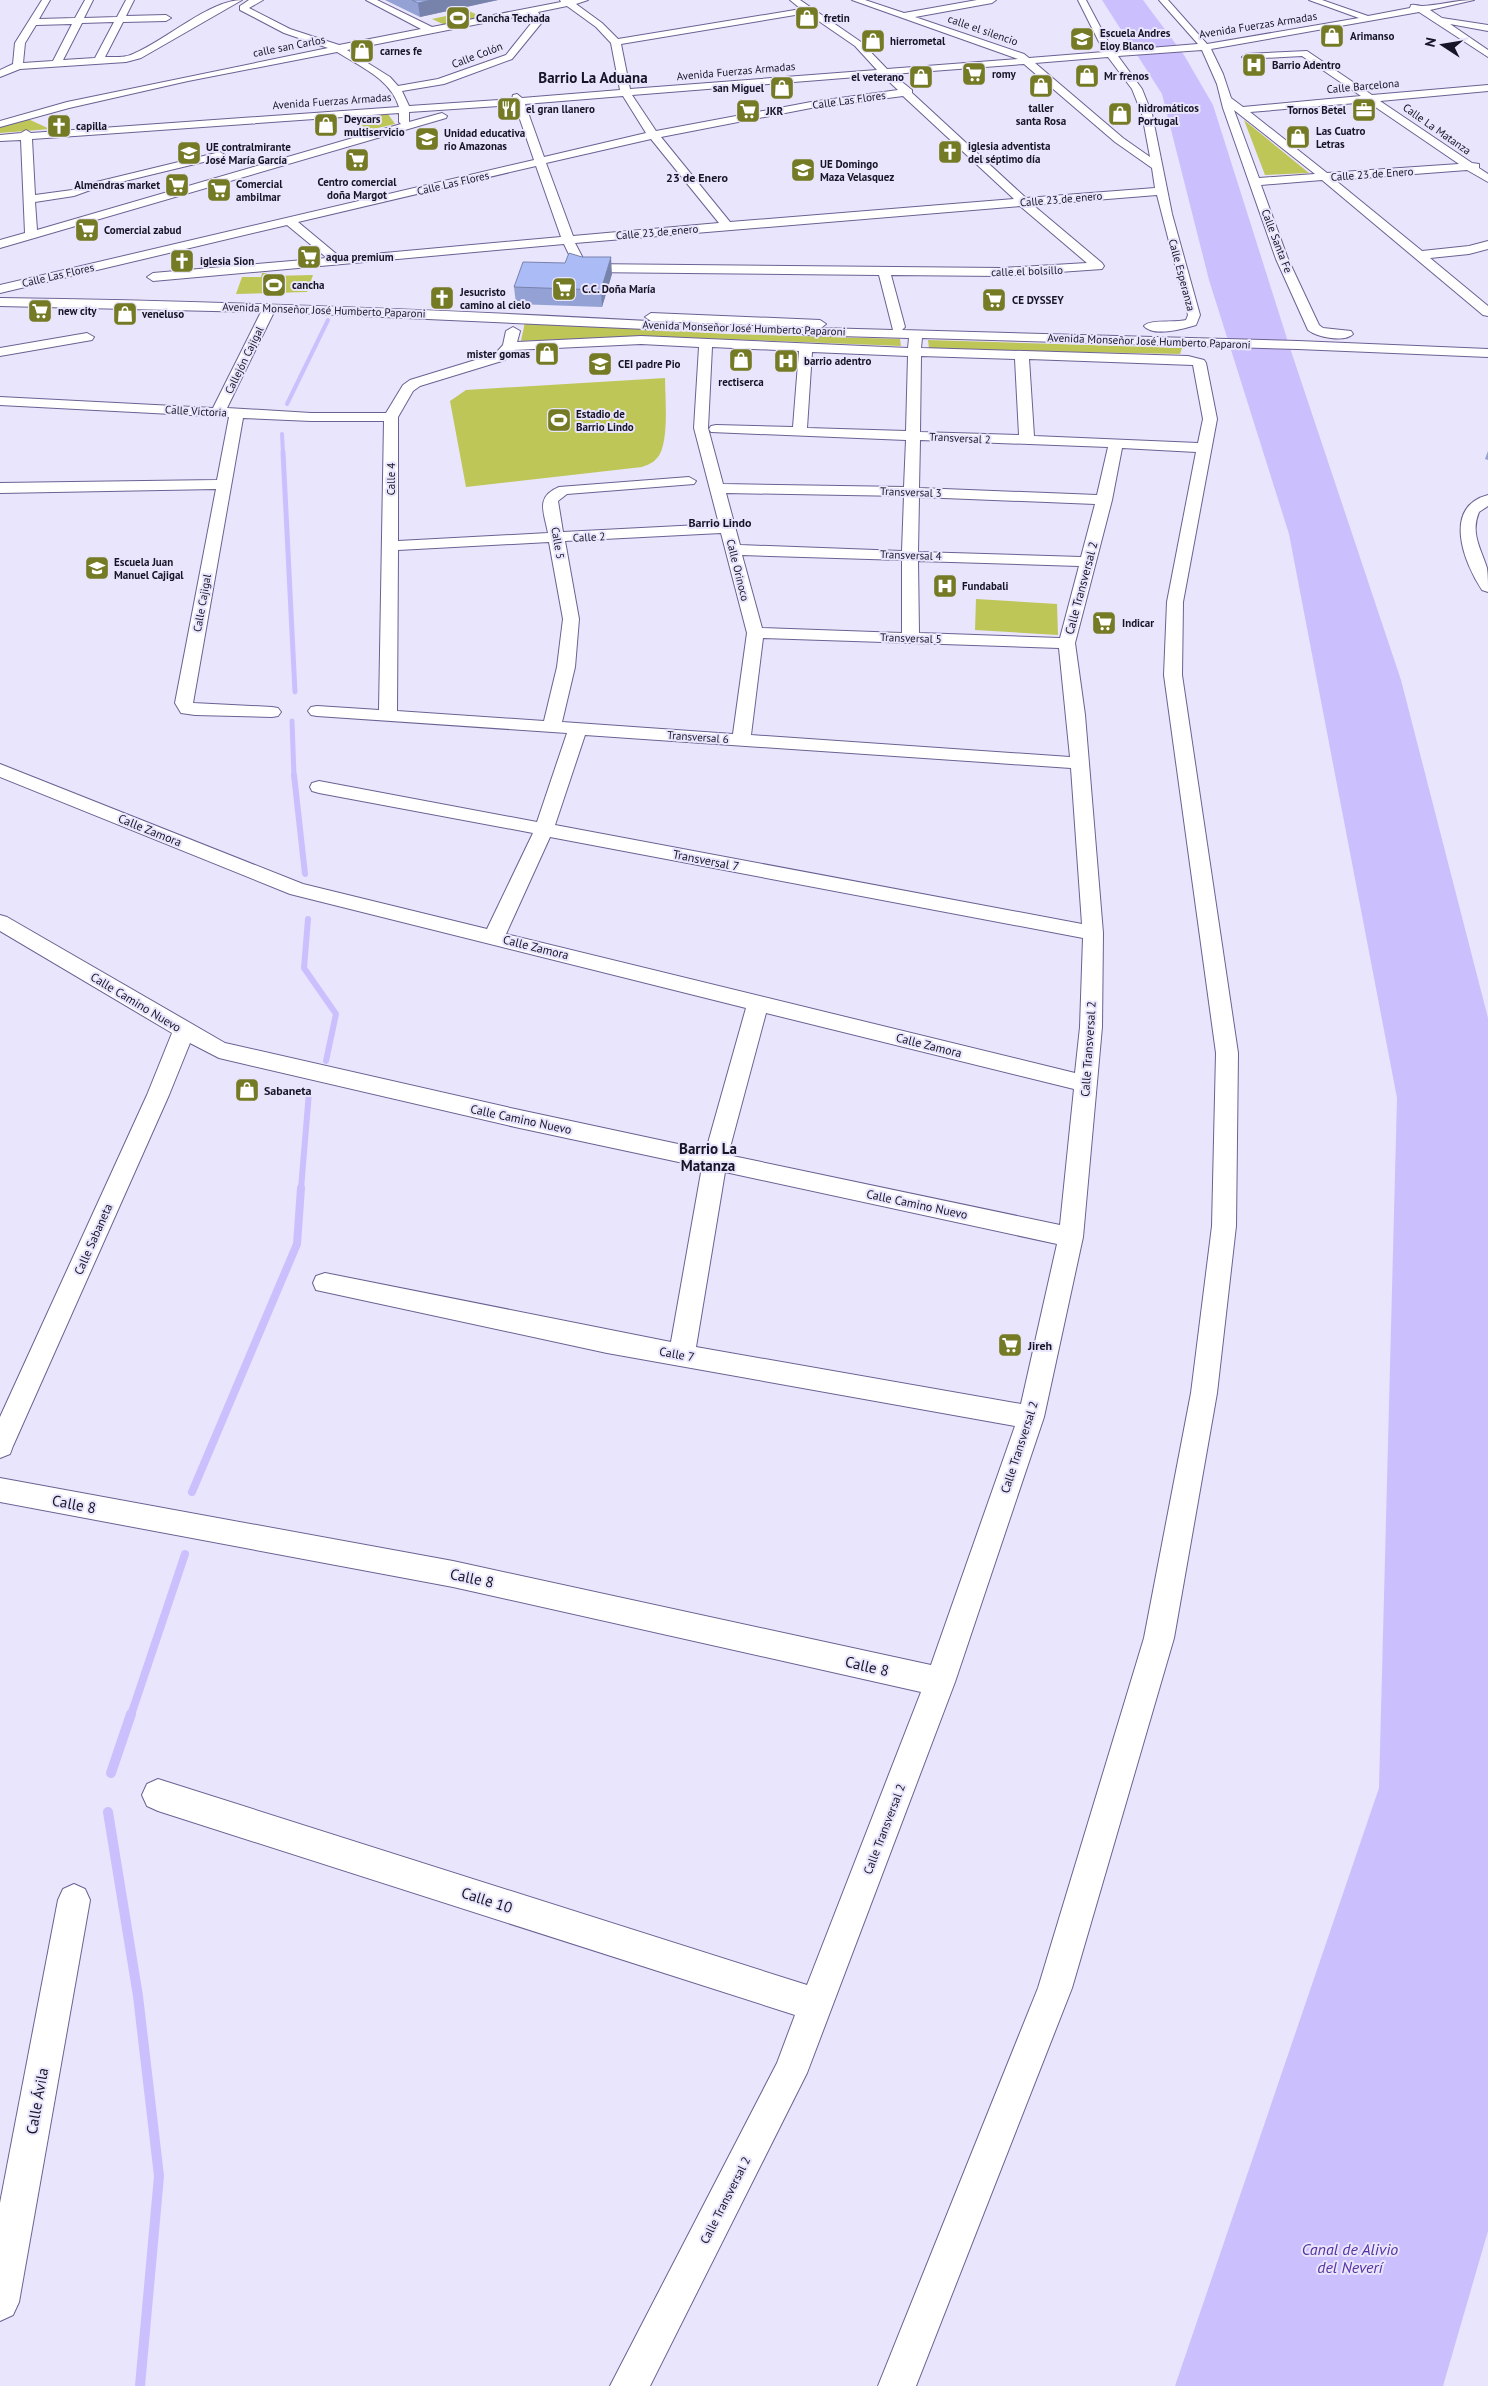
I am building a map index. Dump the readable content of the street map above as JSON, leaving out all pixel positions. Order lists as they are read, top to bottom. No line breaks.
{"streets":{"street":["Avenida Fuerzas Armadas","calle el silencio","calle san Carlos","Calle Colón","Calle Barcelona","Calle Las Flores","Calle La Matanza","Calle 23 de Enero","Calle 23 de enero","Calle Santa Fe","calle el bolsillo","Calle Esperanza","Avenida Monseñor José Humberto Paparoni","Callejón Cajigal","Calle Victoria","Transversal 2","Calle 4","Transversal 3","Calle 2","Calle 5","Transversal 4","Calle Orinoco","Calle Transversal 2","Calle Cajigal","Transversal 5","Transversal 6","Calle Zamora","Transversal 7","Calle Camino Nuevo","Calle Sabaneta","Calle 7","Calle 8","Calle 10","Calle Ávila"]},"crossings":[["Avenida Fuerzas Armadas","calle el silencio"],["Avenida Fuerzas Armadas","Calle Santa Fe"],["Avenida Fuerzas Armadas","calle el bolsillo"],["Avenida Fuerzas Armadas","Calle Esperanza"],["calle el silencio","Calle Esperanza"],["calle san Carlos","Calle Colón"],["Calle Barcelona","Calle La Matanza"],["Calle Las Flores","calle el bolsillo"],["Calle La Matanza","Calle 23 de Enero"],["Calle 23 de Enero","Calle Santa Fe"],["Calle 23 de enero","calle el bolsillo"],["Calle 23 de enero","Calle Esperanza"],["Avenida Monseñor José Humberto Paparoni","Callejón Cajigal"],["Callejón Cajigal","Calle Victoria"],["Calle Victoria","Calle 4"],["Calle Victoria","Calle Cajigal"],["Transversal 2","Calle Transversal 2"],["Calle 4","Calle 2"],["Calle 4","Transversal 6"],["Transversal 3","Calle Orinoco"],["Transversal 3","Calle Transversal 2"],["Calle 2","Calle 5"],["Calle 2","Calle Orinoco"],["Calle 5","Transversal 6"],["Transversal 4","Calle Orinoco"],["Transversal 4","Calle Transversal 2"],["Calle Orinoco","Transversal 5"],["Calle Orinoco","Transversal 6"],["Calle Transversal 2","Transversal 5"],["Calle Transversal 2","Transversal 6"],["Calle Transversal 2","Calle Zamora"],["Calle Transversal 2","Transversal 7"],["Calle Transversal 2","Calle Camino Nuevo"],["Calle Transversal 2","Calle 7"],["Calle Transversal 2","Calle 8"],["Calle Transversal 2","Calle 10"],["Calle Camino Nuevo","Calle Sabaneta"]],"districts":["Barrio La Aduana","23 de Enero","Barrio Lindo","Barrio La Matanza"],"water":["Canal de Alivio del Neverí"],"places":{"sports":["Cancha Techada","cancha","Estadio de Barrio Lindo"],"shop":["fretin","Arimanso","hierrometal","carnes fe","Mr frenos","el veterano","taller santa Rosa","san Miguel","hidromáticos Portugal","Deycars multiservicio","Las Cuatro Letras","veneluso","mister gomas","rectiserca","Sabaneta"],"school or university":["Escuela Andres Eloy Blanco","Unidad educativa rio Amazonas","UE contralmirante José María García","UE Domingo Maza Velasquez","CEI padre Pio","Escuela Juan Manuel Cajigal"],"hospital":["Barrio Adentro","barrio adentro","Fundabali"],"supermarket":["romy","JKR","Centro comercial doña Margot","Almendras market","Comercial ambilmar","Comercial zabud","aqua premium","C.C. Doña María","CE DYSSEY","new city","Indicar","Jireh"],"restaurant":["el gran llanero"],"office":["Tornos Betel"],"church":["capilla","iglesia adventista del séptimo día","iglesia Sion","Jesucristo camino al cielo"]},"north":"left"}
